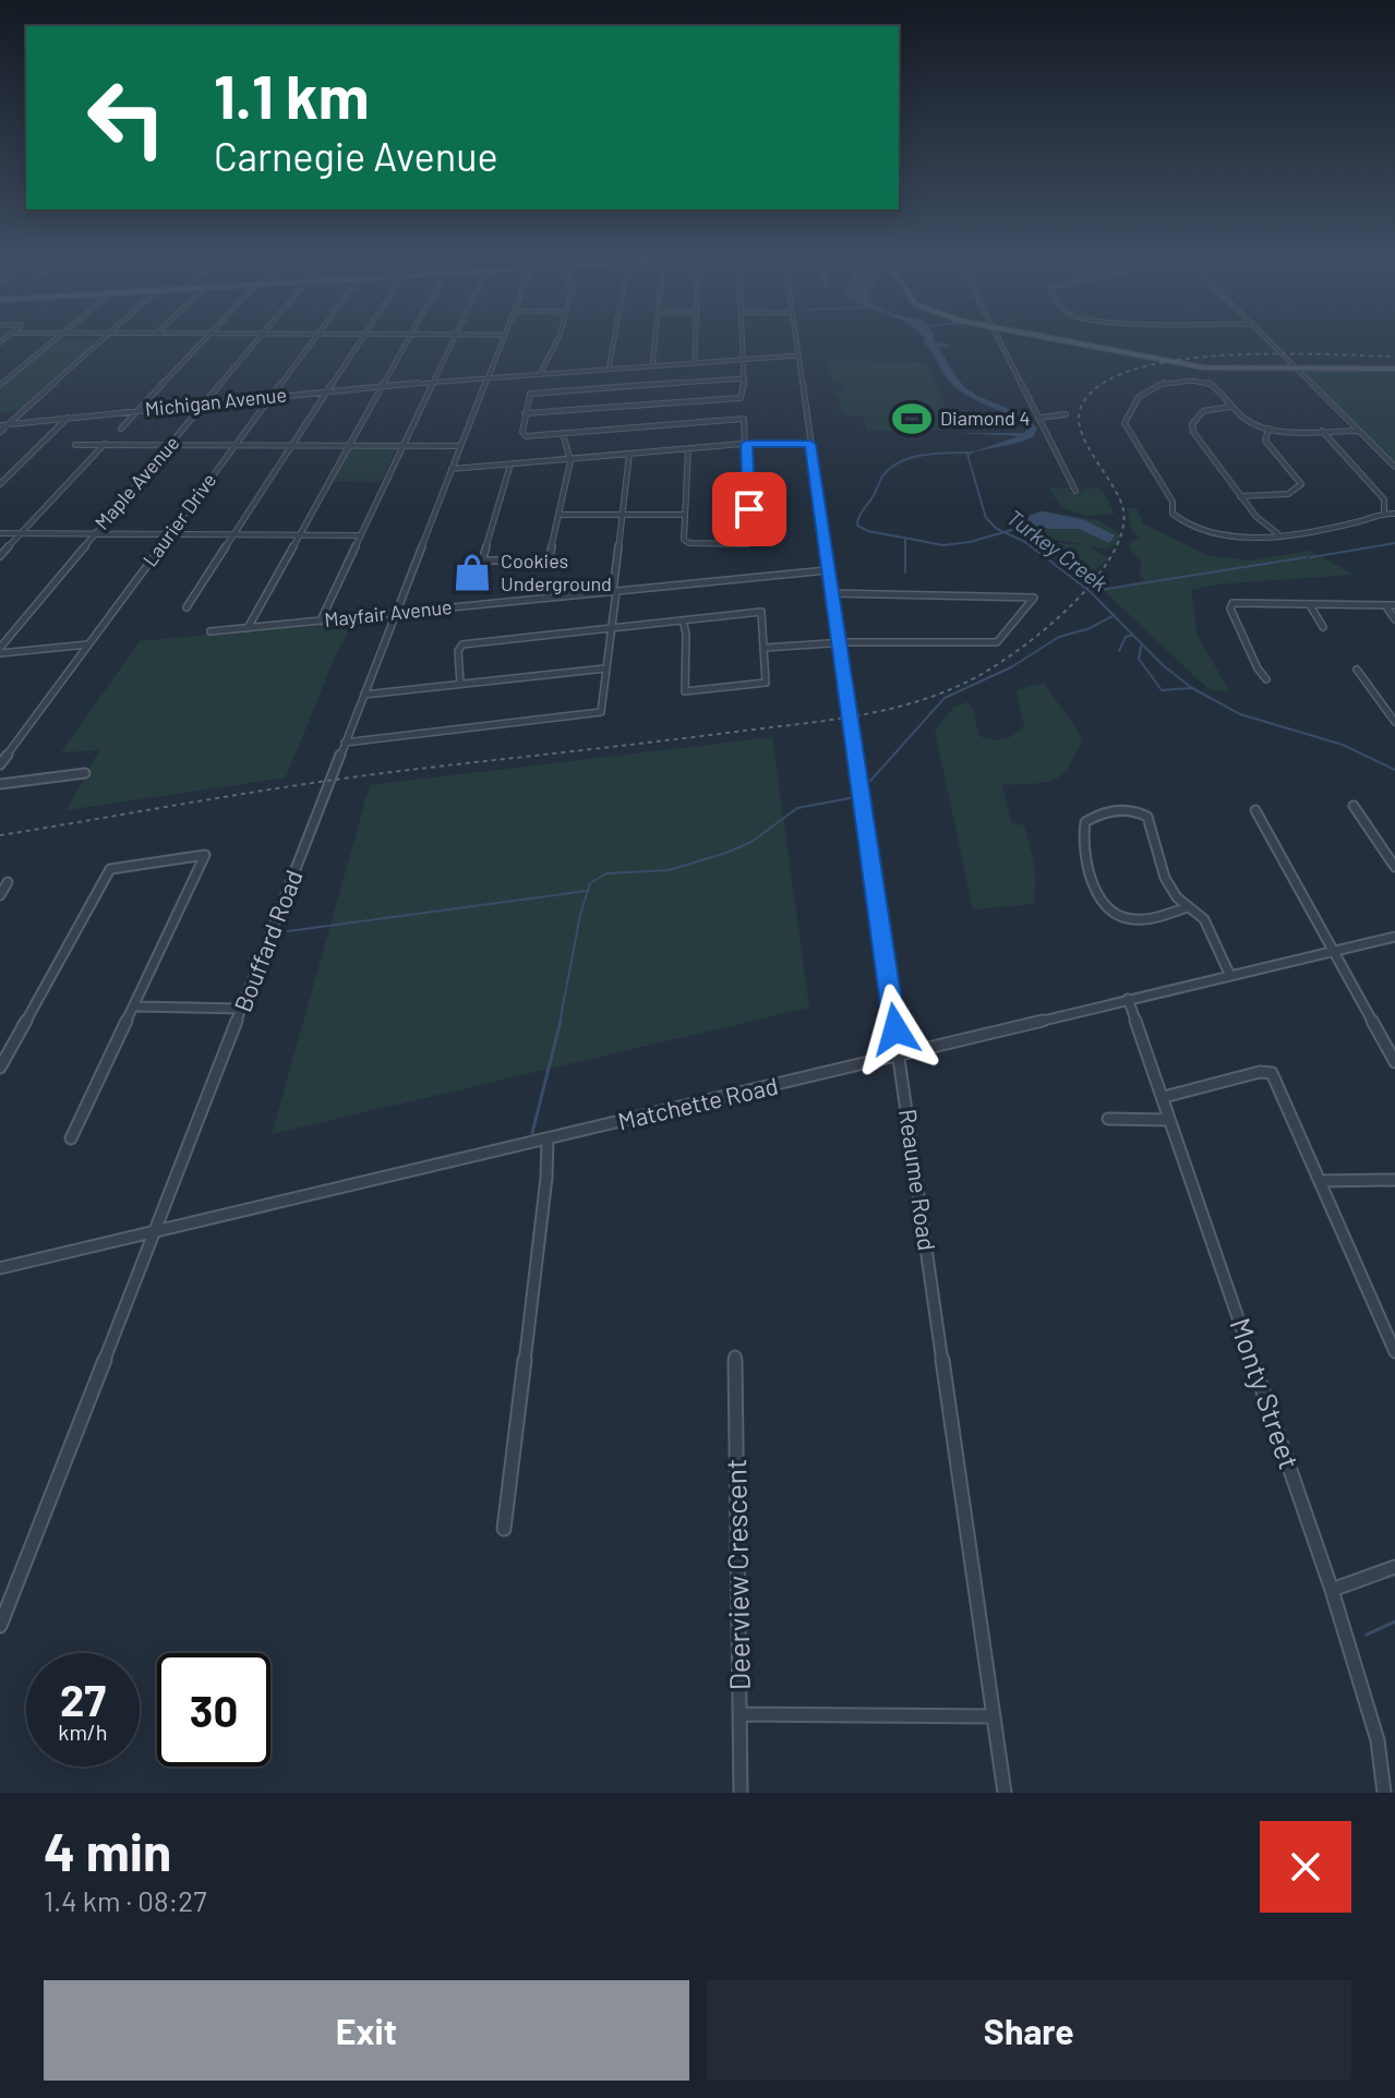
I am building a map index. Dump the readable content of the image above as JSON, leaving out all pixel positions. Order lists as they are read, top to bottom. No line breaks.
{"streets":{"street":["Michigan Avenue","Maple Avenue","Laurier Drive","Mayfair Avenue","Bouffard Road","Matchette Road","Reaume Road","Monty Street","Deerview Crescent"]},"crossings":[["Michigan Avenue","Maple Avenue"],["Michigan Avenue","Laurier Drive"],["Michigan Avenue","Bouffard Road"],["Michigan Avenue","Reaume Road"],["Mayfair Avenue","Bouffard Road"],["Mayfair Avenue","Reaume Road"],["Bouffard Road","Matchette Road"],["Matchette Road","Reaume Road"],["Matchette Road","Monty Street"]],"water":["Turkey Creek"],"places":{"sports":["Diamond 4"],"shop":["Cookies Underground"]},"page":{"turn":["1.1 km","Carnegie Avenue"],"speed":"27 km/h","limit":"30","heading":["4 min","1.4 km · 08:27"],"buttons":["Exit","Share"]}}
